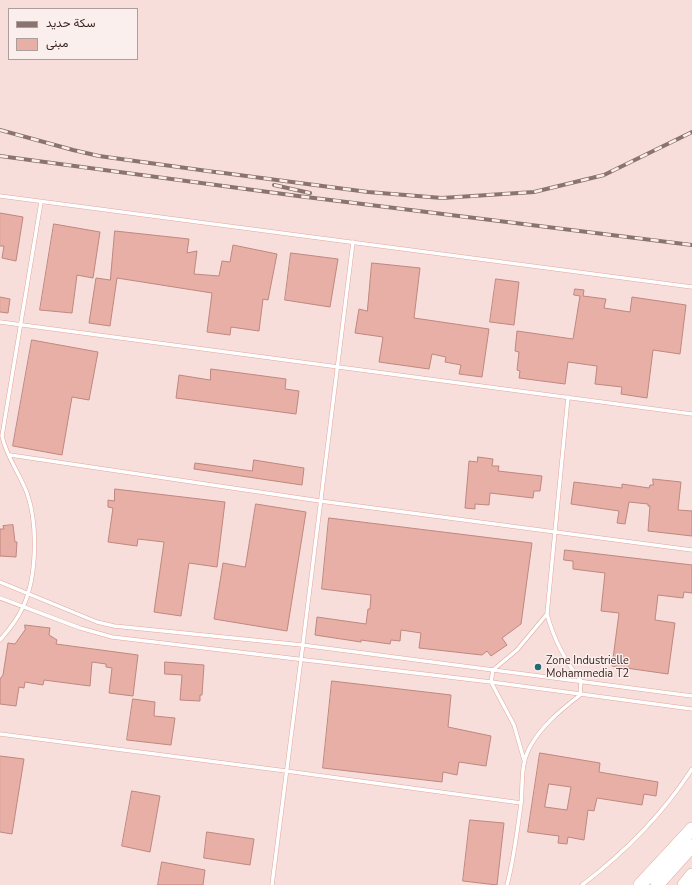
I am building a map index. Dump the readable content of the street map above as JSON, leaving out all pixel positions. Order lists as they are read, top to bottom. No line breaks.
{"places":["Zone Industrielle Mohammedia T2"],"legend":["سكة حديد","مبنى"]}
